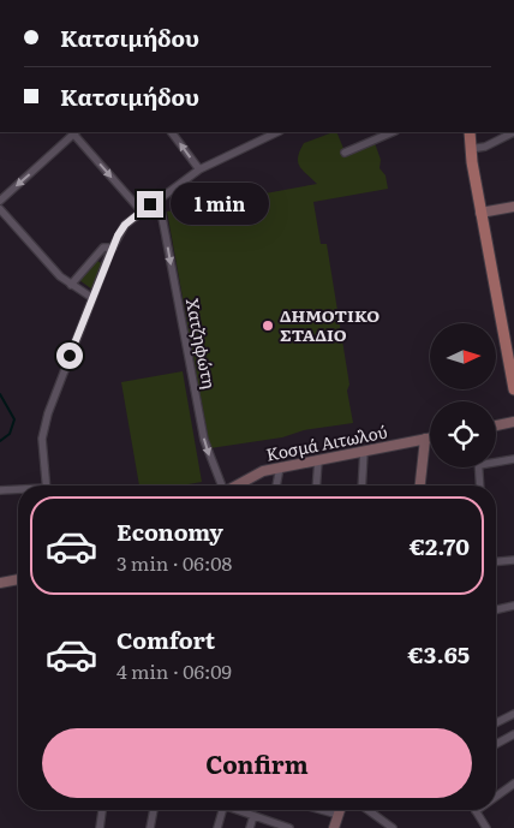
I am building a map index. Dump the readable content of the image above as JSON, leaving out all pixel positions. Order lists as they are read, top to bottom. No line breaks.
{"streets":{"street":["Χατζηφώτη","Κοσμά Αιτωλού"]},"one_way":["Χατζηφώτη"],"places":["ΔΗΜΟΤΙΚΟ ΣΤΑΔΙΟ"],"north":"right","page":{"banner":["Κατσιμήδου","Κατσιμήδου"],"bubble":"1 min","list":[{"name":"Economy","note":"3 min · 06:08","value":"€2.70"},{"name":"Comfort","note":"4 min · 06:09","value":"€3.65"}],"buttons":"Confirm"}}
